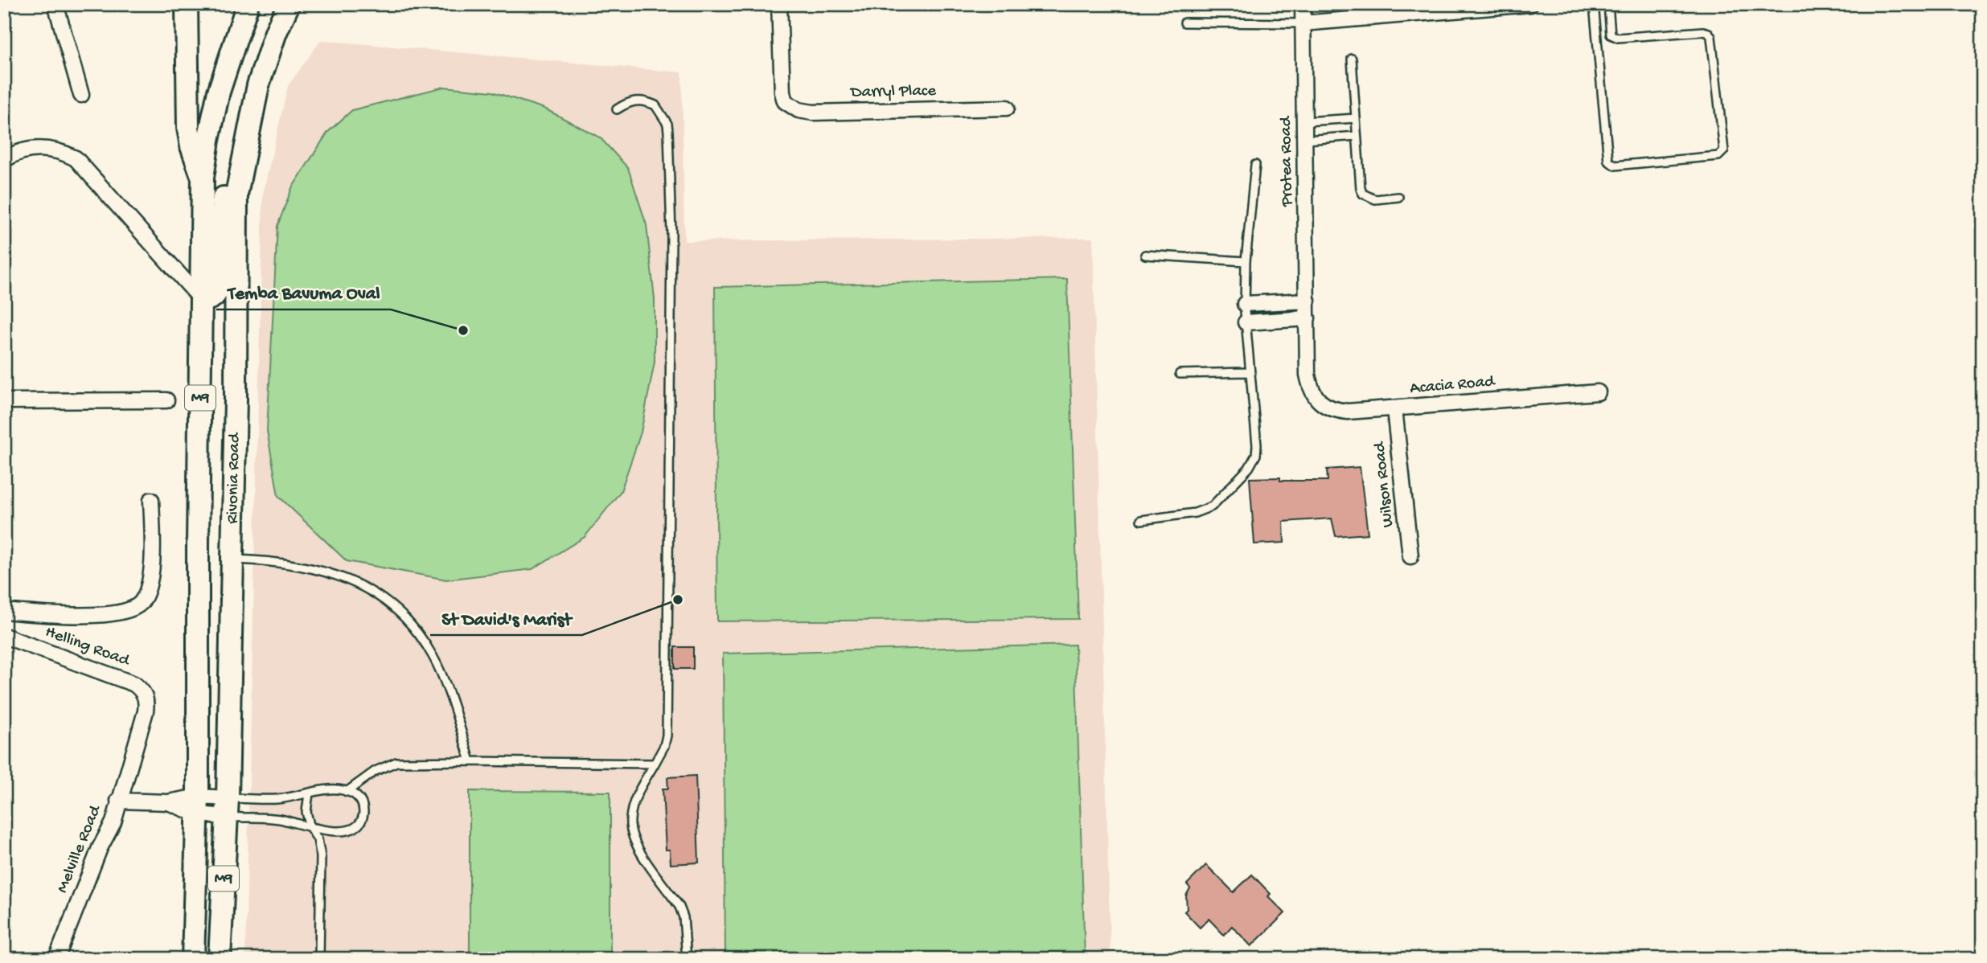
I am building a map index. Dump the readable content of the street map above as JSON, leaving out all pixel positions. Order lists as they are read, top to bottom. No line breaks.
{"streets":{"main road":["M9","Rivonia Road"],"street":["Darryl Place","Protea Road","Acacia Road","Wilson Road","Helling Road","Melville Road"]},"crossings":[["Protea Road","Acacia Road"],["Acacia Road","Wilson Road"],["Rivonia Road","Melville Road"],["Helling Road","Melville Road"]],"places":["Temba Bavuma Oval","St David's Marist"]}
